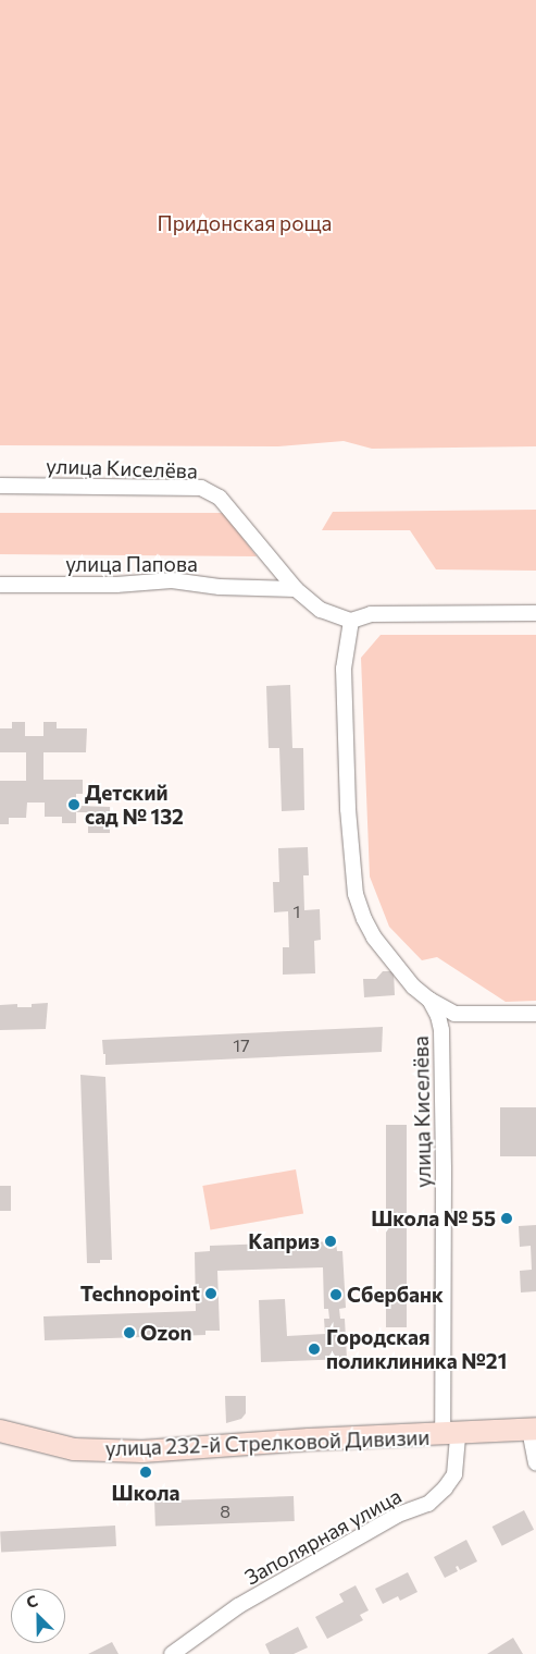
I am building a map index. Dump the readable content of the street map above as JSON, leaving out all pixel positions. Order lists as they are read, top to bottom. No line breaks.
{"streets":{"street":["улица Киселёва","улица Папова","улица 232-й Стрелковой Дивизии","Заполярная улица"]},"crossings":[["улица Киселёва","улица Папова"],["улица Киселёва","улица 232-й Стрелковой Дивизии"],["улица Киселёва","Заполярная улица"],["улица 232-й Стрелковой Дивизии","Заполярная улица"]],"parks":["Придонская роща"],"places":["Детский сад № 132","Школа № 55","Каприз","Technopoint","Сбербанк","Ozon","Городская поликлиника №21","Школа"],"house_numbers":["1","17","8"],"north":"top left"}
